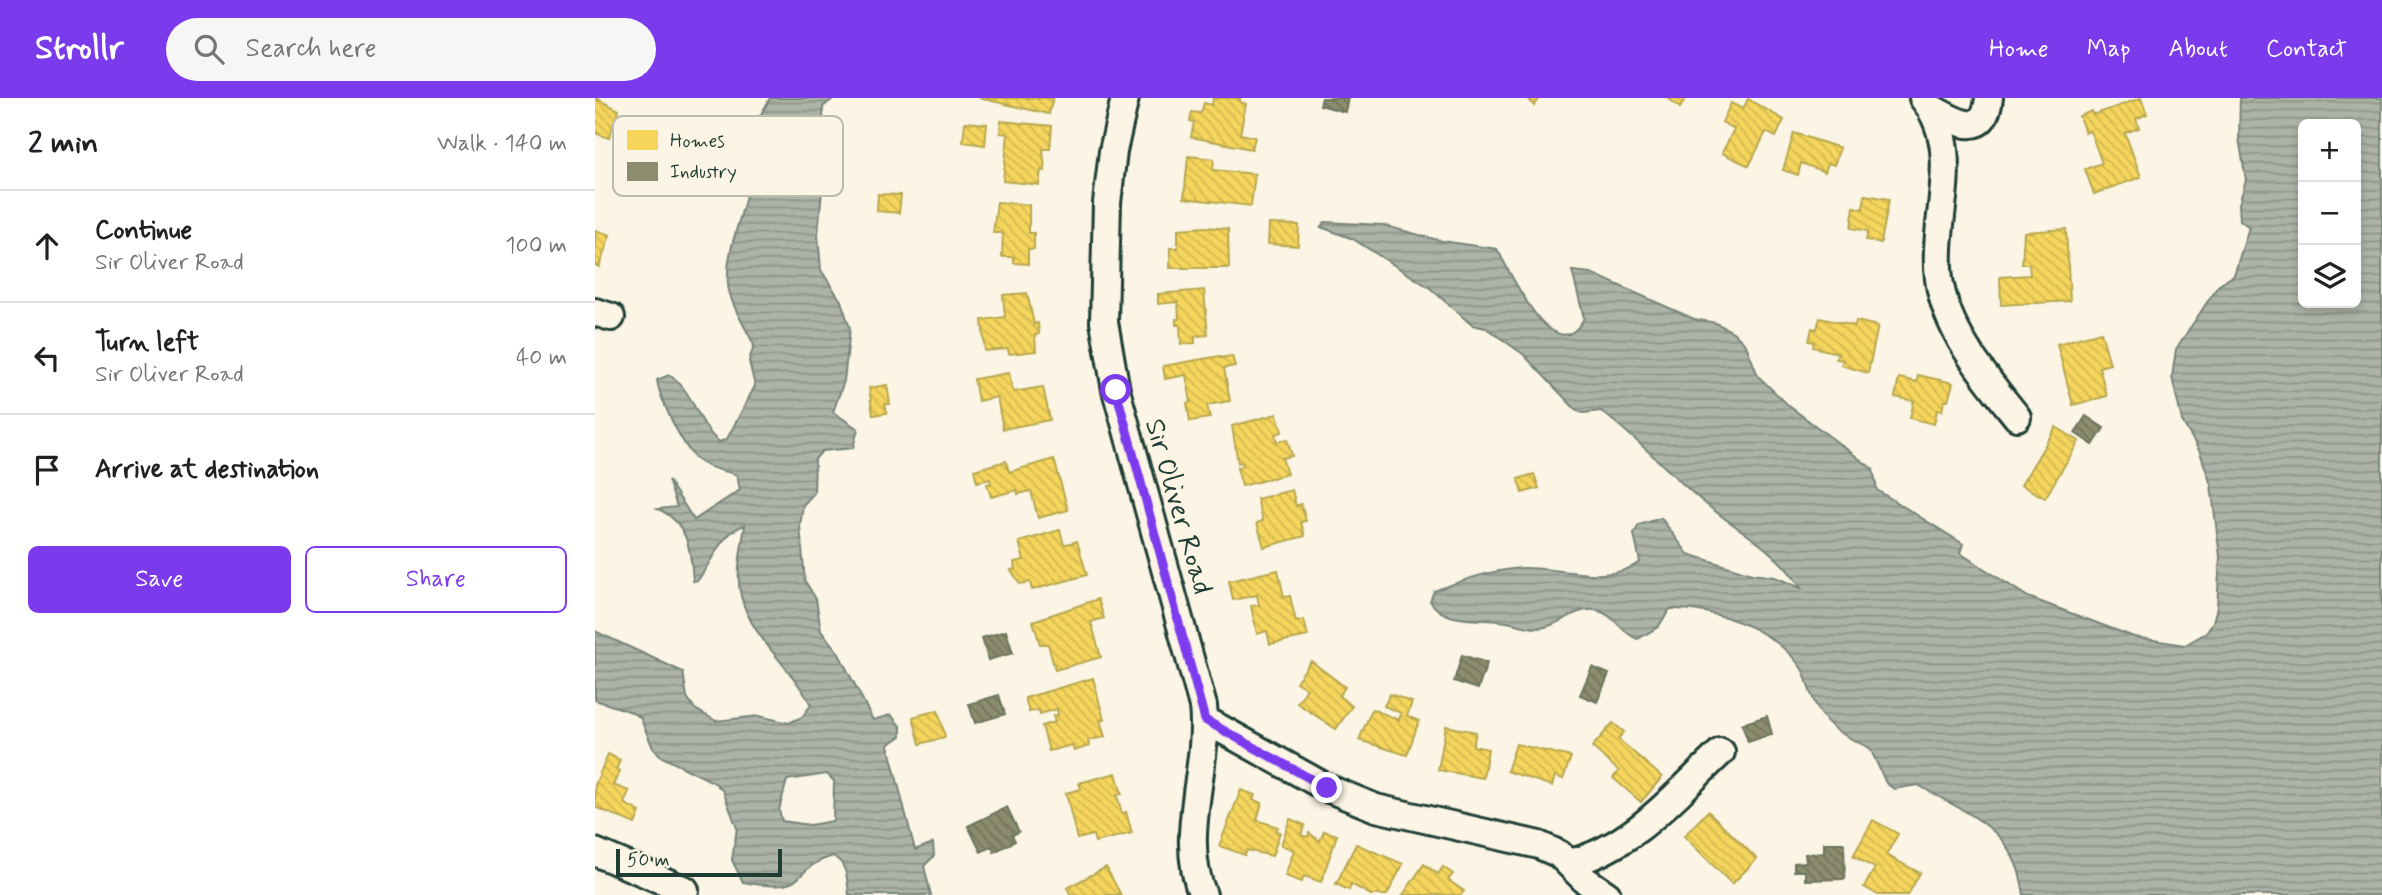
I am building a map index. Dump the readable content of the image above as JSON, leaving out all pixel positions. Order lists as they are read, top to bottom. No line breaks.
{"streets":{"street":["Sir Oliver Road"]},"legend":["Homes","Industry"],"scale_bar":"50 m","page":{"header":"Strollr","search":"Search here","nav":["Home","Map","About","Contact"],"heading":["2 min","Walk · 140 m"],"map_buttons":["+","−"],"list":[["Continue","Sir Oliver Road","100 m"],["Turn left","Sir Oliver Road","40 m"],"Arrive at destination"],"buttons":["Save","Share"],"scale":"50 m"}}
